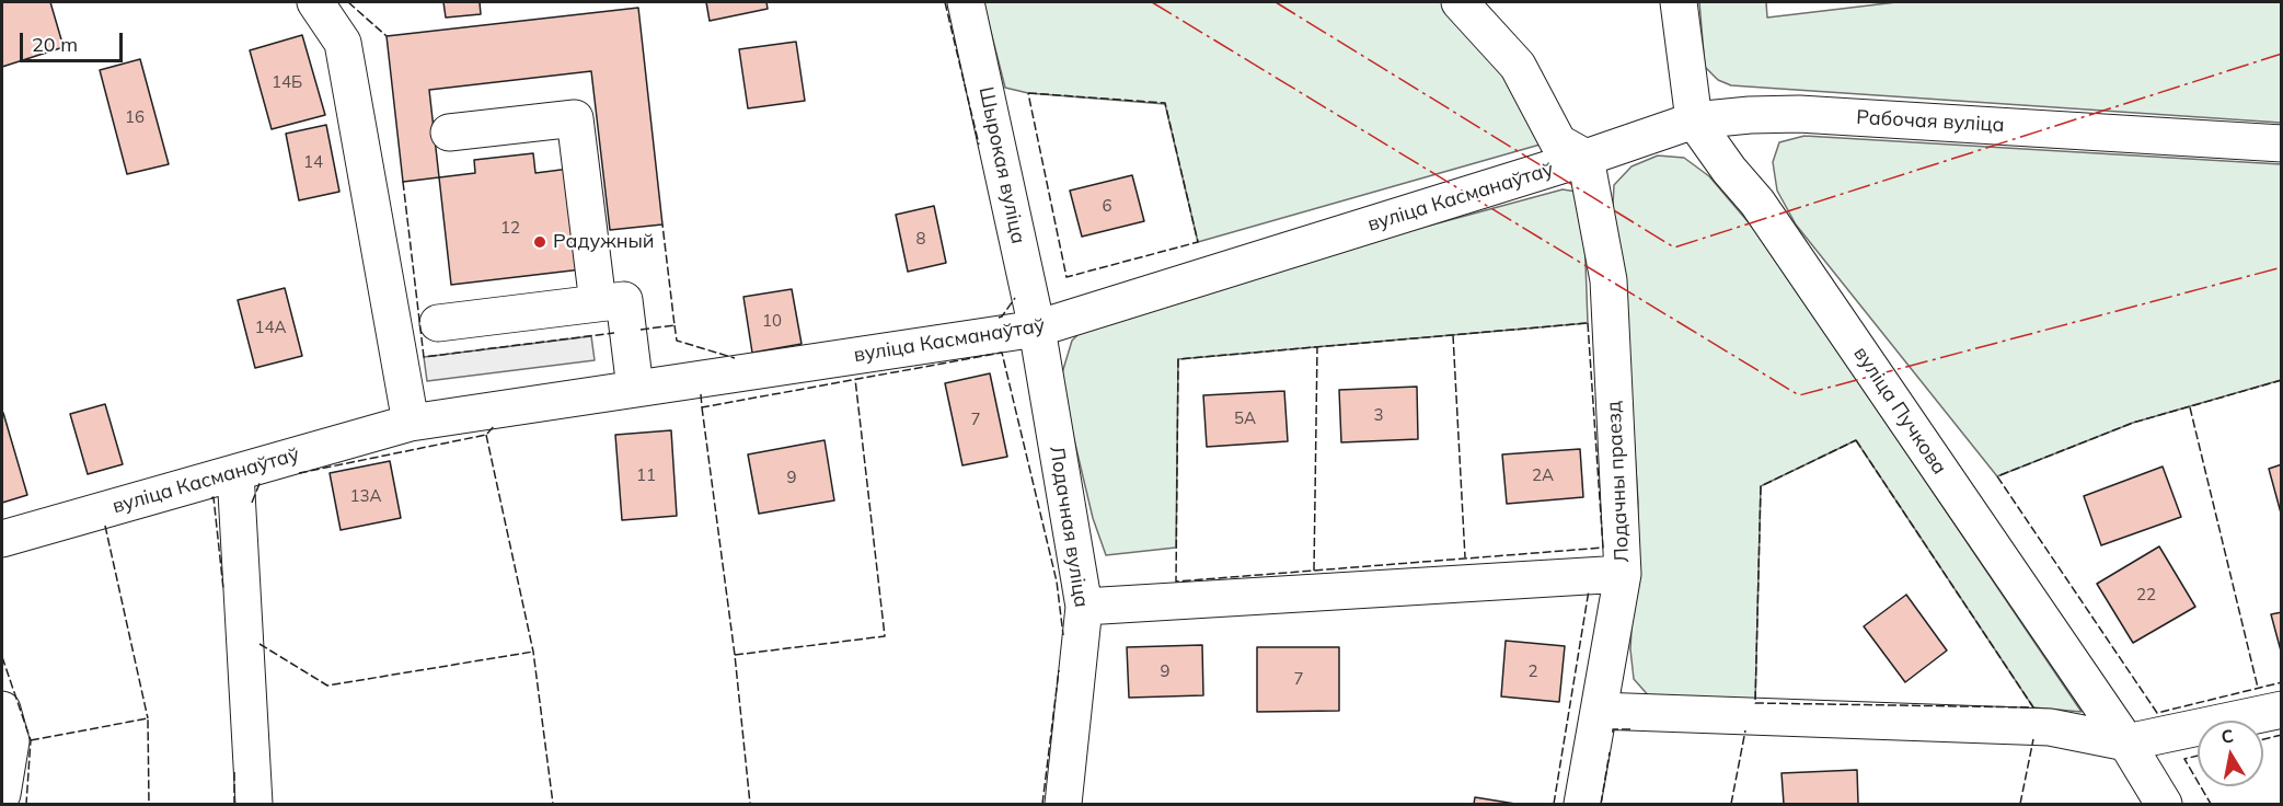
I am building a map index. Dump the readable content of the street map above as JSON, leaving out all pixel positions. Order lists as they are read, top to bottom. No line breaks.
{"streets":{"street":["Рабочая вуліца","Шырокая вуліца","вуліца Касманаўтаў","вуліца Пучкова","Лодачны праезд","Лодачная вуліца"]},"crossings":[["Рабочая вуліца","вуліца Касманаўтаў"],["Рабочая вуліца","вуліца Пучкова"],["Рабочая вуліца","Лодачны праезд"],["Шырокая вуліца","вуліца Касманаўтаў"],["Шырокая вуліца","Лодачная вуліца"],["вуліца Касманаўтаў","Лодачны праезд"],["вуліца Касманаўтаў","Лодачная вуліца"]],"places":["Радужный"],"house_numbers":["14Б","16","14","6","12","8","10","14А","3","5А","7","11","2А","9","13А","22","9","2","7"],"scale_bar":"20 m","north":"top"}
